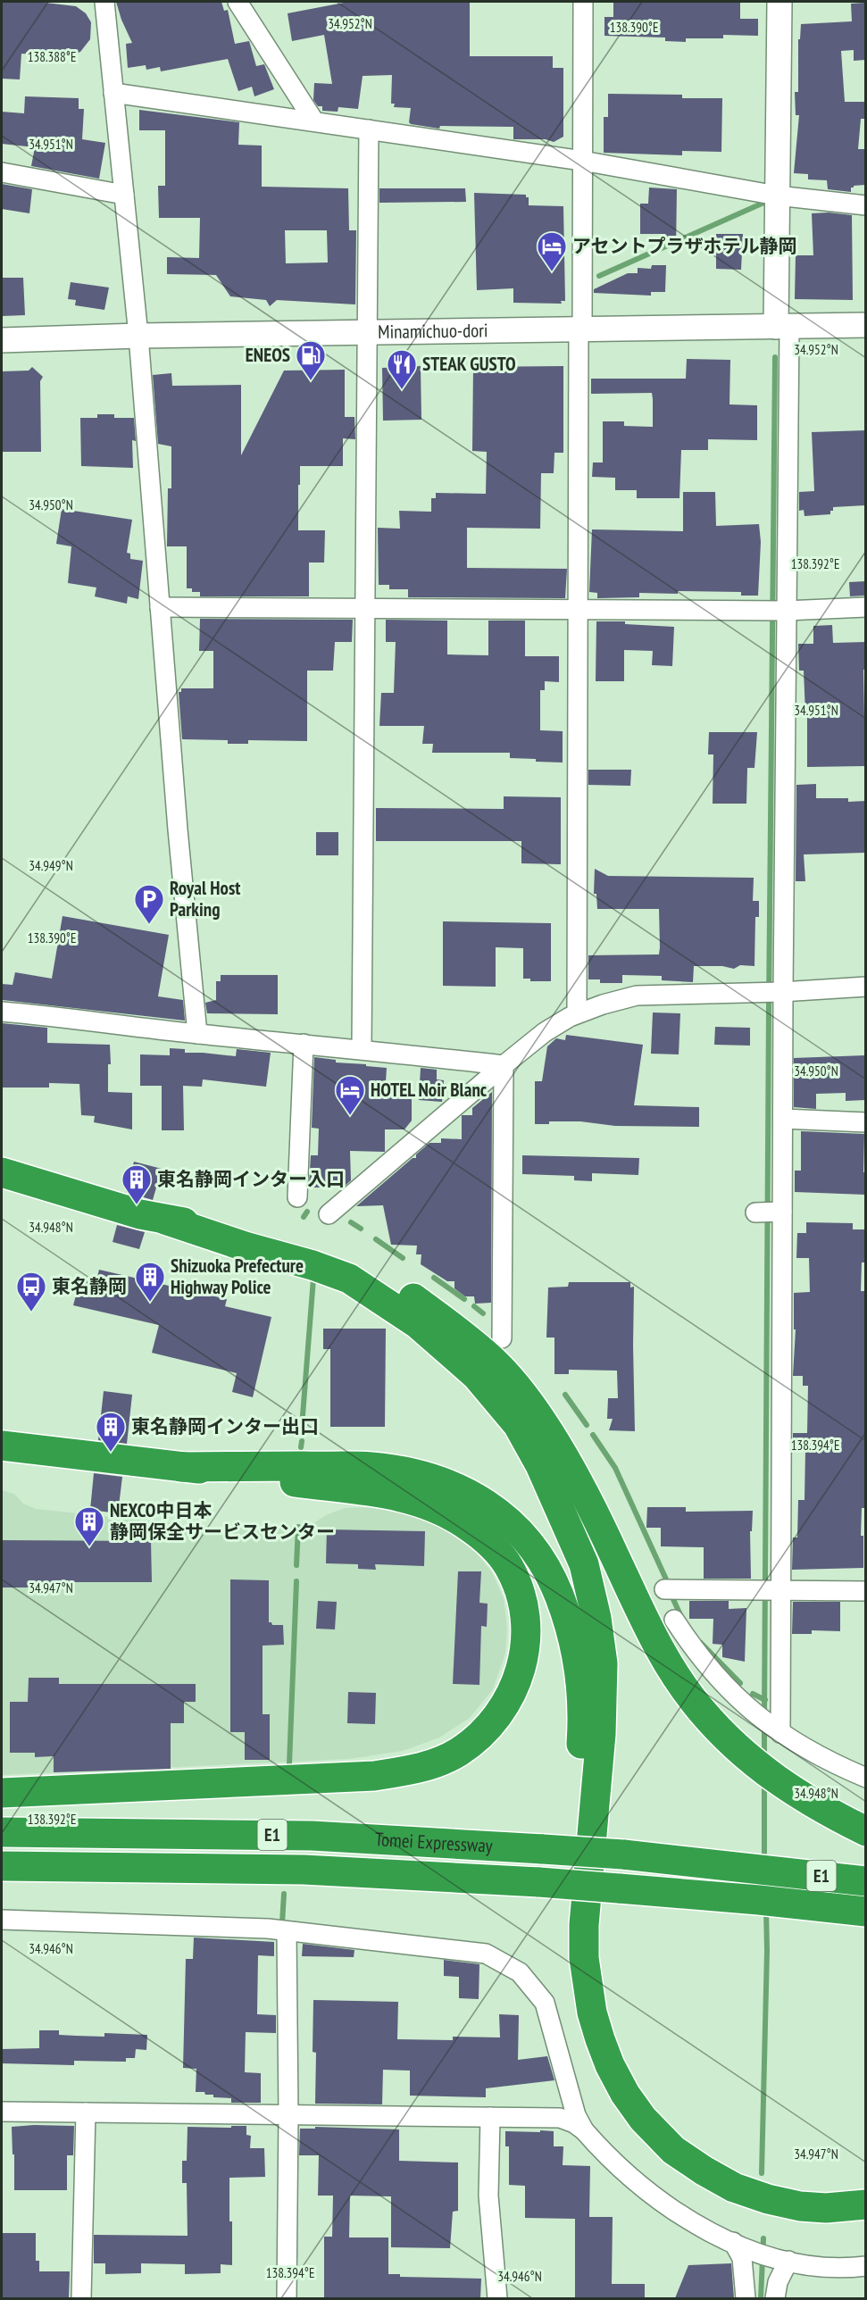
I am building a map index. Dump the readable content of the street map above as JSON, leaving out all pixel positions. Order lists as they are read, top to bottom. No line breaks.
{"streets":{"highway":["E1","Tomei Expressway"],"street":["Minamichuo-dori"]},"places":{"hotel":["アセントプラザホテル静岡","HOTEL Noir Blanc"],"fuel station":["ENEOS"],"restaurant":["STEAK GUSTO"],"parking":["Royal Host Parking"],"building":["東名静岡インター入口","Shizuoka Prefecture Highway Police","東名静岡インター出口","NEXCO中日本 静岡保全サービスセンター"],"bus stop":["東名静岡"]},"coordinates":["34.952°N","138.390°E","138.388°E","34.951°N","34.950°N","138.392°E","34.949°N","34.948°N","138.394°E","34.947°N","34.946°N"]}
